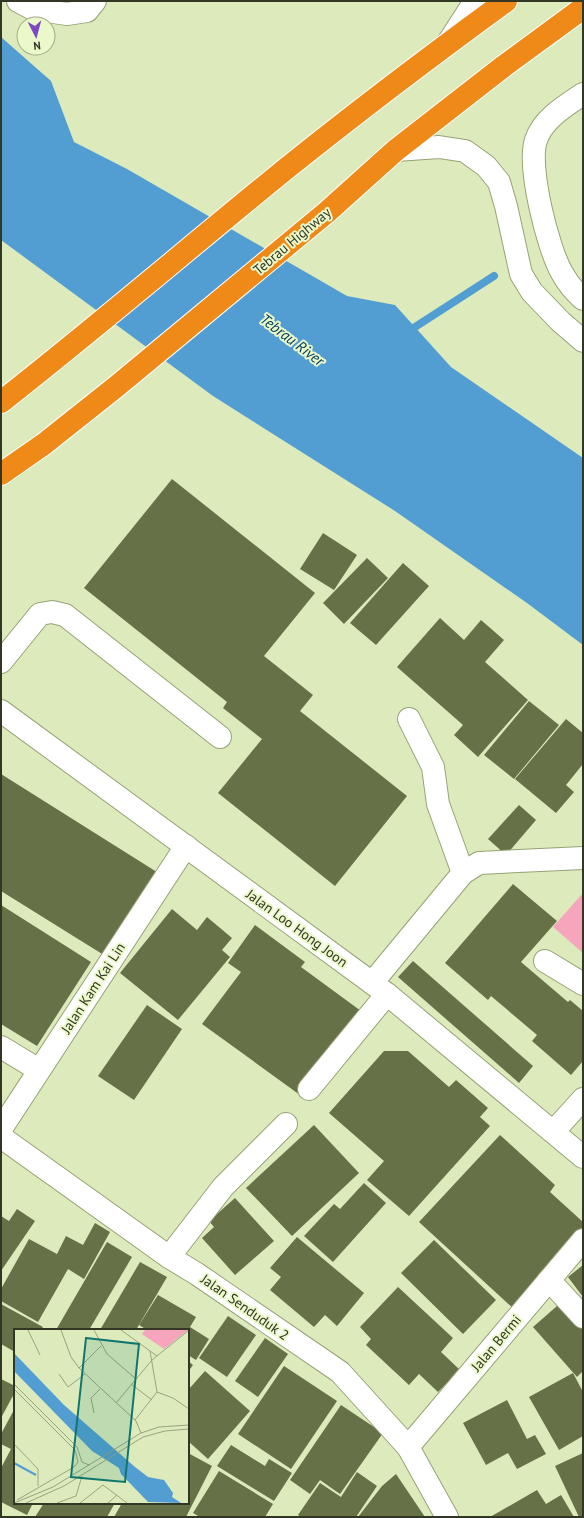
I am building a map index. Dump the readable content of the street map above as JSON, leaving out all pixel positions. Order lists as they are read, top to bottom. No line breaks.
{"streets":{"highway":["Tebrau Highway"],"street":["Jalan Loo Hong Joon","Jalan Kam Kai Lin","Jalan Senduduk 2","Jalan Bermi"]},"crossings":[["Jalan Loo Hong Joon","Jalan Kam Kai Lin"],["Jalan Senduduk 2","Jalan Bermi"]],"water":["Tebrau River"],"north":"bottom"}
